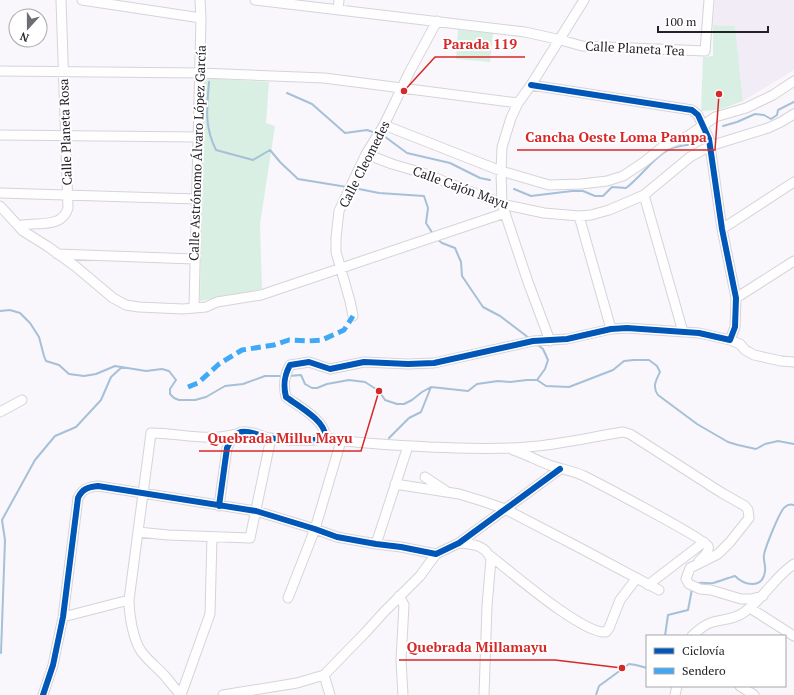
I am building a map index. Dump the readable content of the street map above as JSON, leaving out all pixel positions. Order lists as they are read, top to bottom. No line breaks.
{"streets":{"street":["Calle Planeta Tea","Calle Planeta Rosa","Calle Astrónomo Álvaro López García","Calle Cleomedes","Calle Cajón Mayu"]},"crossings":[["Calle Planeta Tea","Calle Cleomedes"],["Calle Cleomedes","Calle Cajón Mayu"]],"places":["Parada 119","Cancha Oeste Loma Pampa","Quebrada Millu Mayu","Quebrada Millamayu"],"legend":["Ciclovía","Sendero"],"scale_bar":"100 m","north":"bottom"}
